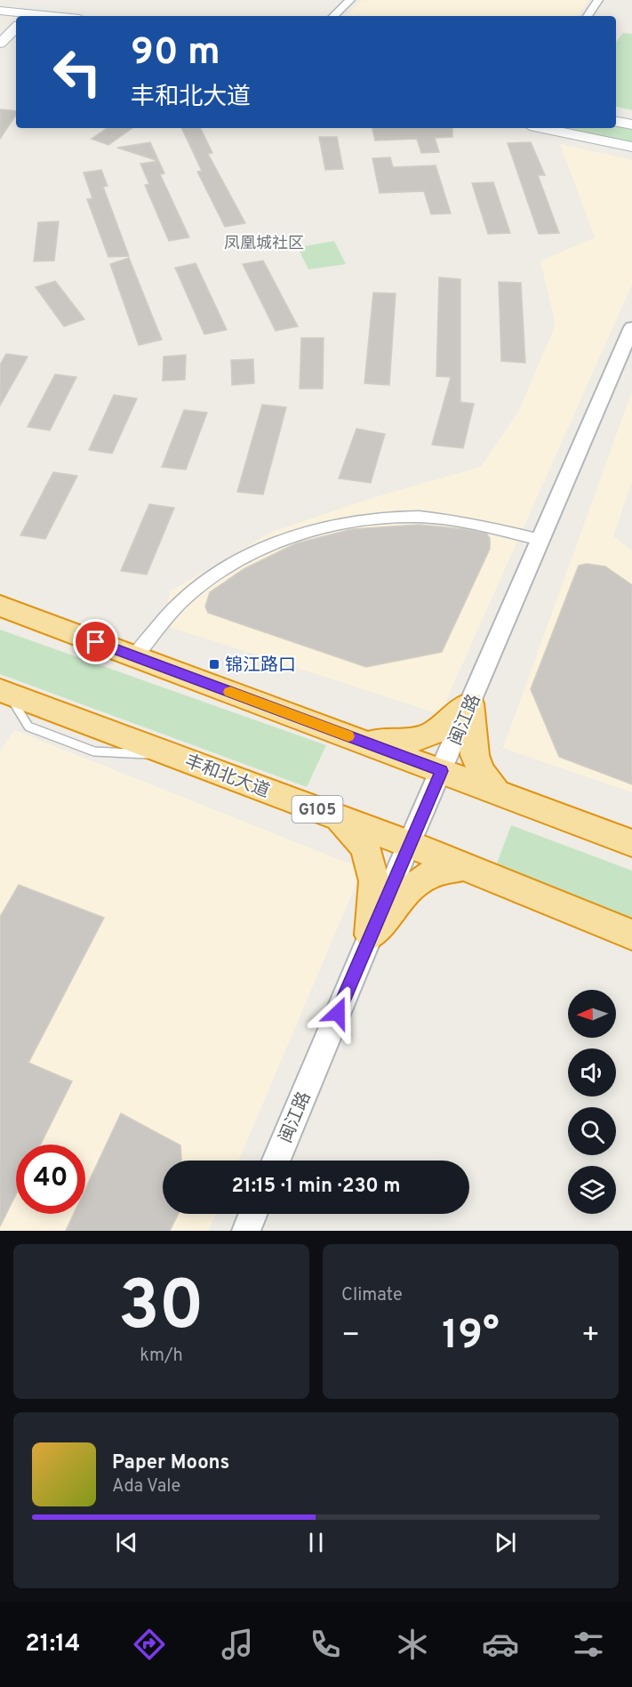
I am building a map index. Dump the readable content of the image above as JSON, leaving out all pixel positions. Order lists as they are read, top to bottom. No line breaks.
{"streets":{"highway":["丰和北大道","G105"],"street":["闽江路"]},"crossings":[["闽江路","丰和北大道"]],"districts":["凤凰城社区"],"places":{"transit":["锦江路口"]},"north":"left","page":{"turn":["90 m","丰和北大道"],"limit":"40","trip":"21:15 · 1 min · 230 m","tile":[["30","km/h"],"Climate"],"heat":["−","19°","+"],"song":["Paper Moons","Ada Vale"],"tabs":"21:14"}}
